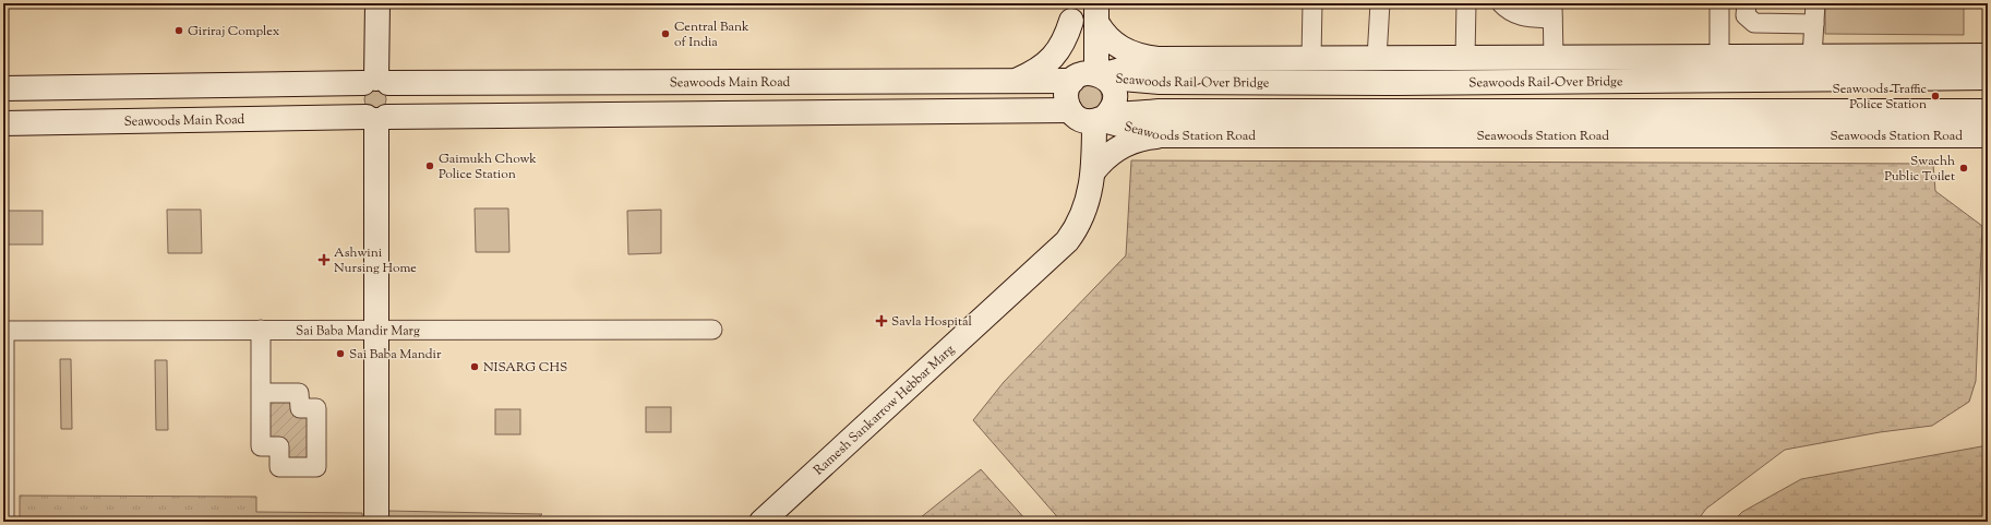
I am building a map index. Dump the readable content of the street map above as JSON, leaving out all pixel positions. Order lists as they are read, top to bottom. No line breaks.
{"streets":{"main road":["Seawoods Rail-Over Bridge","Seawoods Main Road","Seawoods Station Road","Ramesh Sankarrow Hebbar Marg"],"street":["Sai Baba Mandir Marg"]},"crossings":[["Seawoods Rail-Over Bridge","Seawoods Main Road"],["Seawoods Rail-Over Bridge","Seawoods Station Road"],["Seawoods Rail-Over Bridge","Ramesh Sankarrow Hebbar Marg"],["Seawoods Main Road","Seawoods Station Road"],["Seawoods Main Road","Ramesh Sankarrow Hebbar Marg"],["Seawoods Station Road","Ramesh Sankarrow Hebbar Marg"]],"places":{"other":["Giriraj Complex","Central Bank of India","Seawoods Traffic Police Station","Gaimukh Chowk Police Station","Swachh Public Toilet","Sai Baba Mandir","NISARG CHS"],"health":["Ashwini Nursing Home","Savla Hospital"]}}
